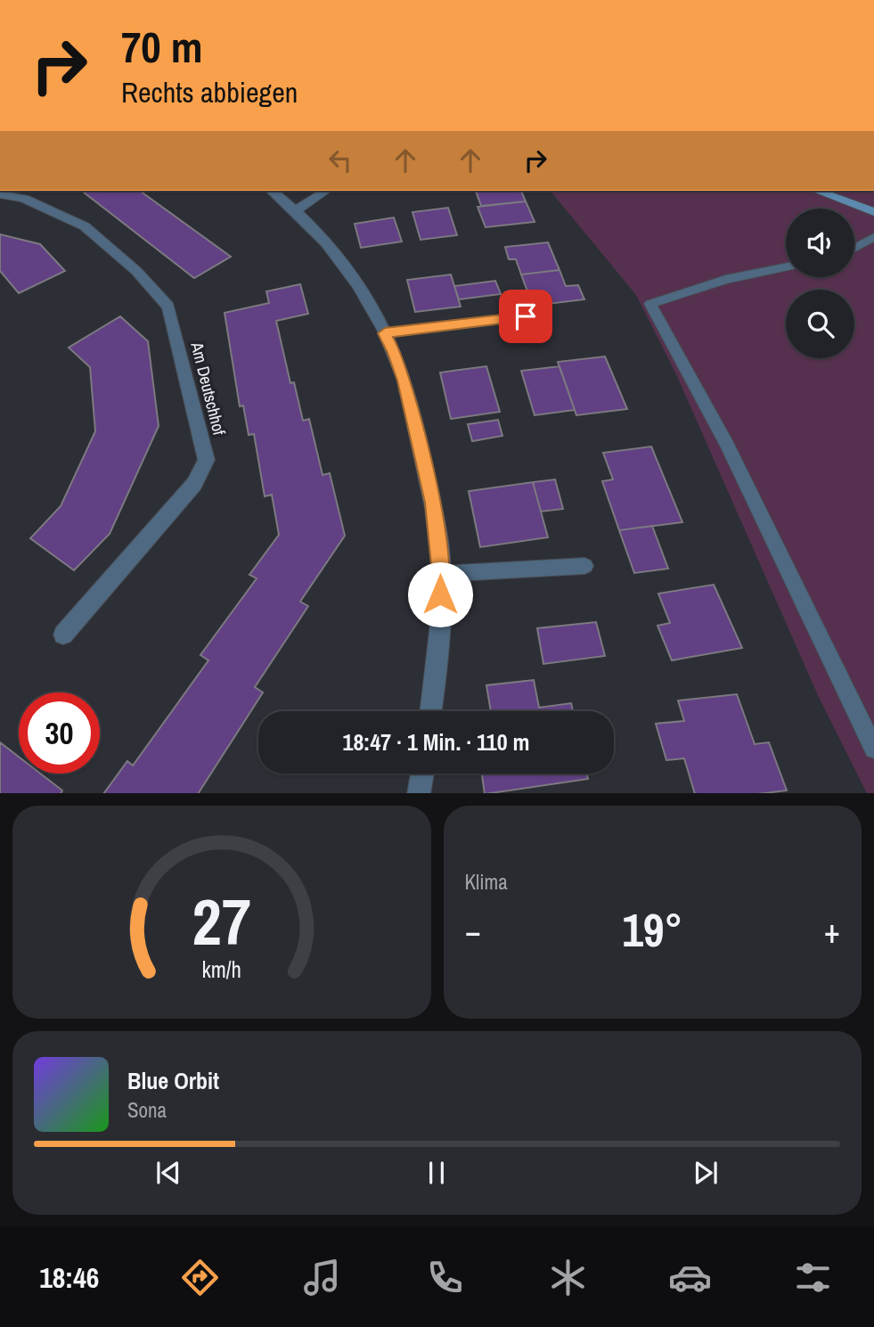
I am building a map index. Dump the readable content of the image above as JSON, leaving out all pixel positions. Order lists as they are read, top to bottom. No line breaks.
{"streets":{"street":["Am Deutschhof"]},"page":{"turn":["70 m","Rechts abbiegen"],"limit":"30","trip":"18:47 · 1 Min. · 110 m","tile":"Klima","heat":["−","19°","+"],"song":["Blue Orbit","Sona"],"tabs":"18:46","gauge":["27","km/h"]}}
